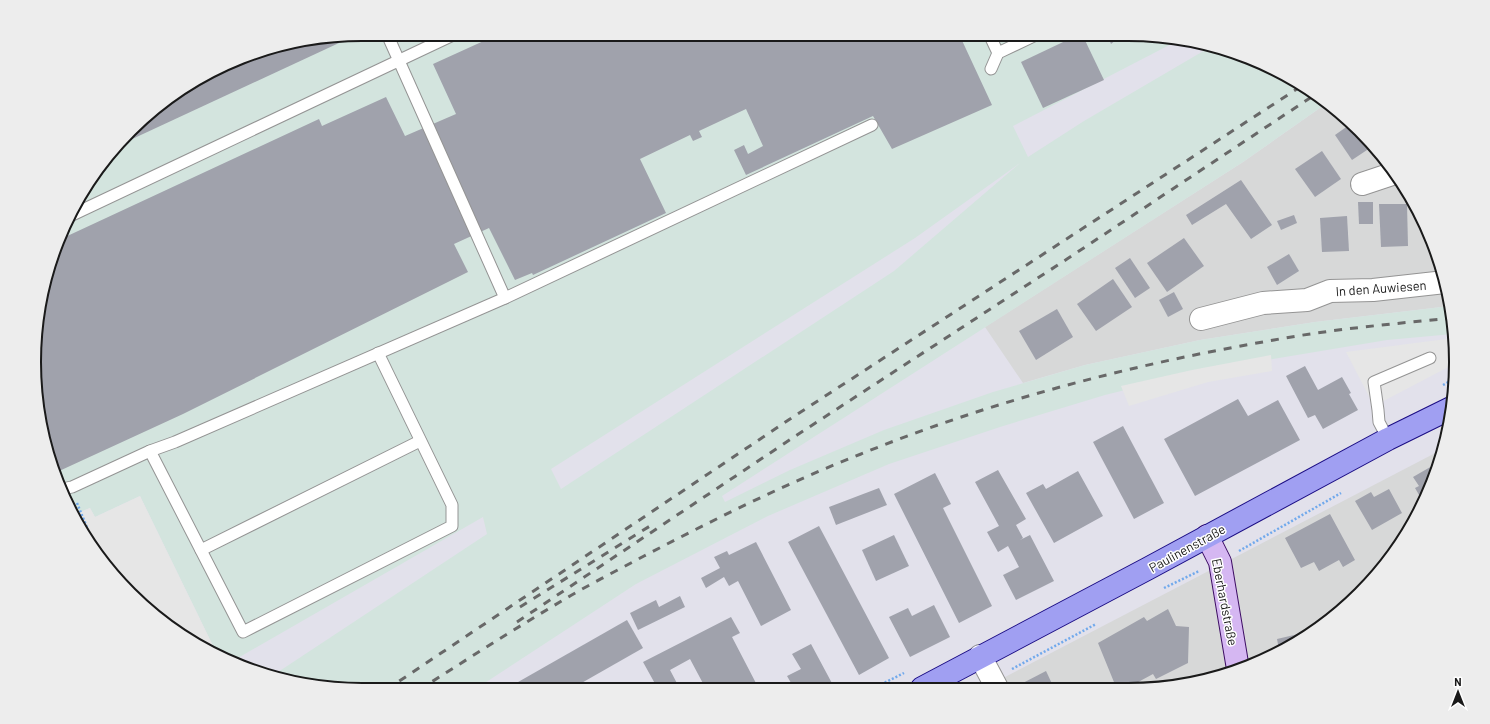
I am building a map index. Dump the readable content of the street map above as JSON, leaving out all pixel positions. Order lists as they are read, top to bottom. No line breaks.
{"streets":{"main road":["Paulinenstraße"],"street":["In den Auwiesen","Eberhardstraße"]},"crossings":[["Paulinenstraße","Eberhardstraße"]],"north":"top"}
